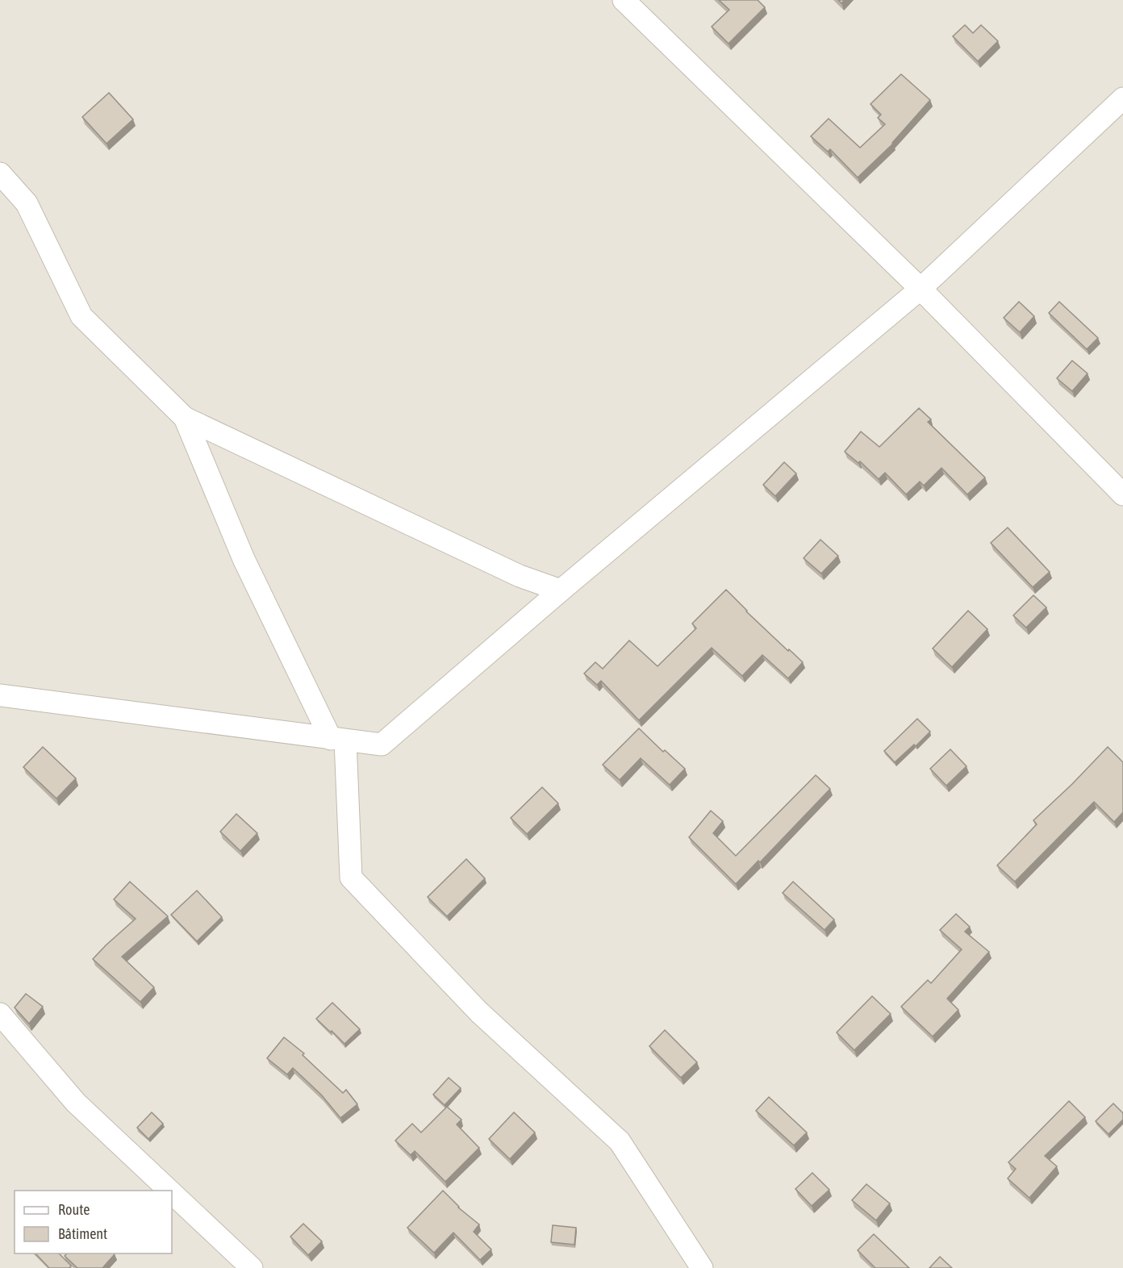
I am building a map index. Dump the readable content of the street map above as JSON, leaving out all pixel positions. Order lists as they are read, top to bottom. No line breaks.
{"legend":["Route","Bâtiment"]}
